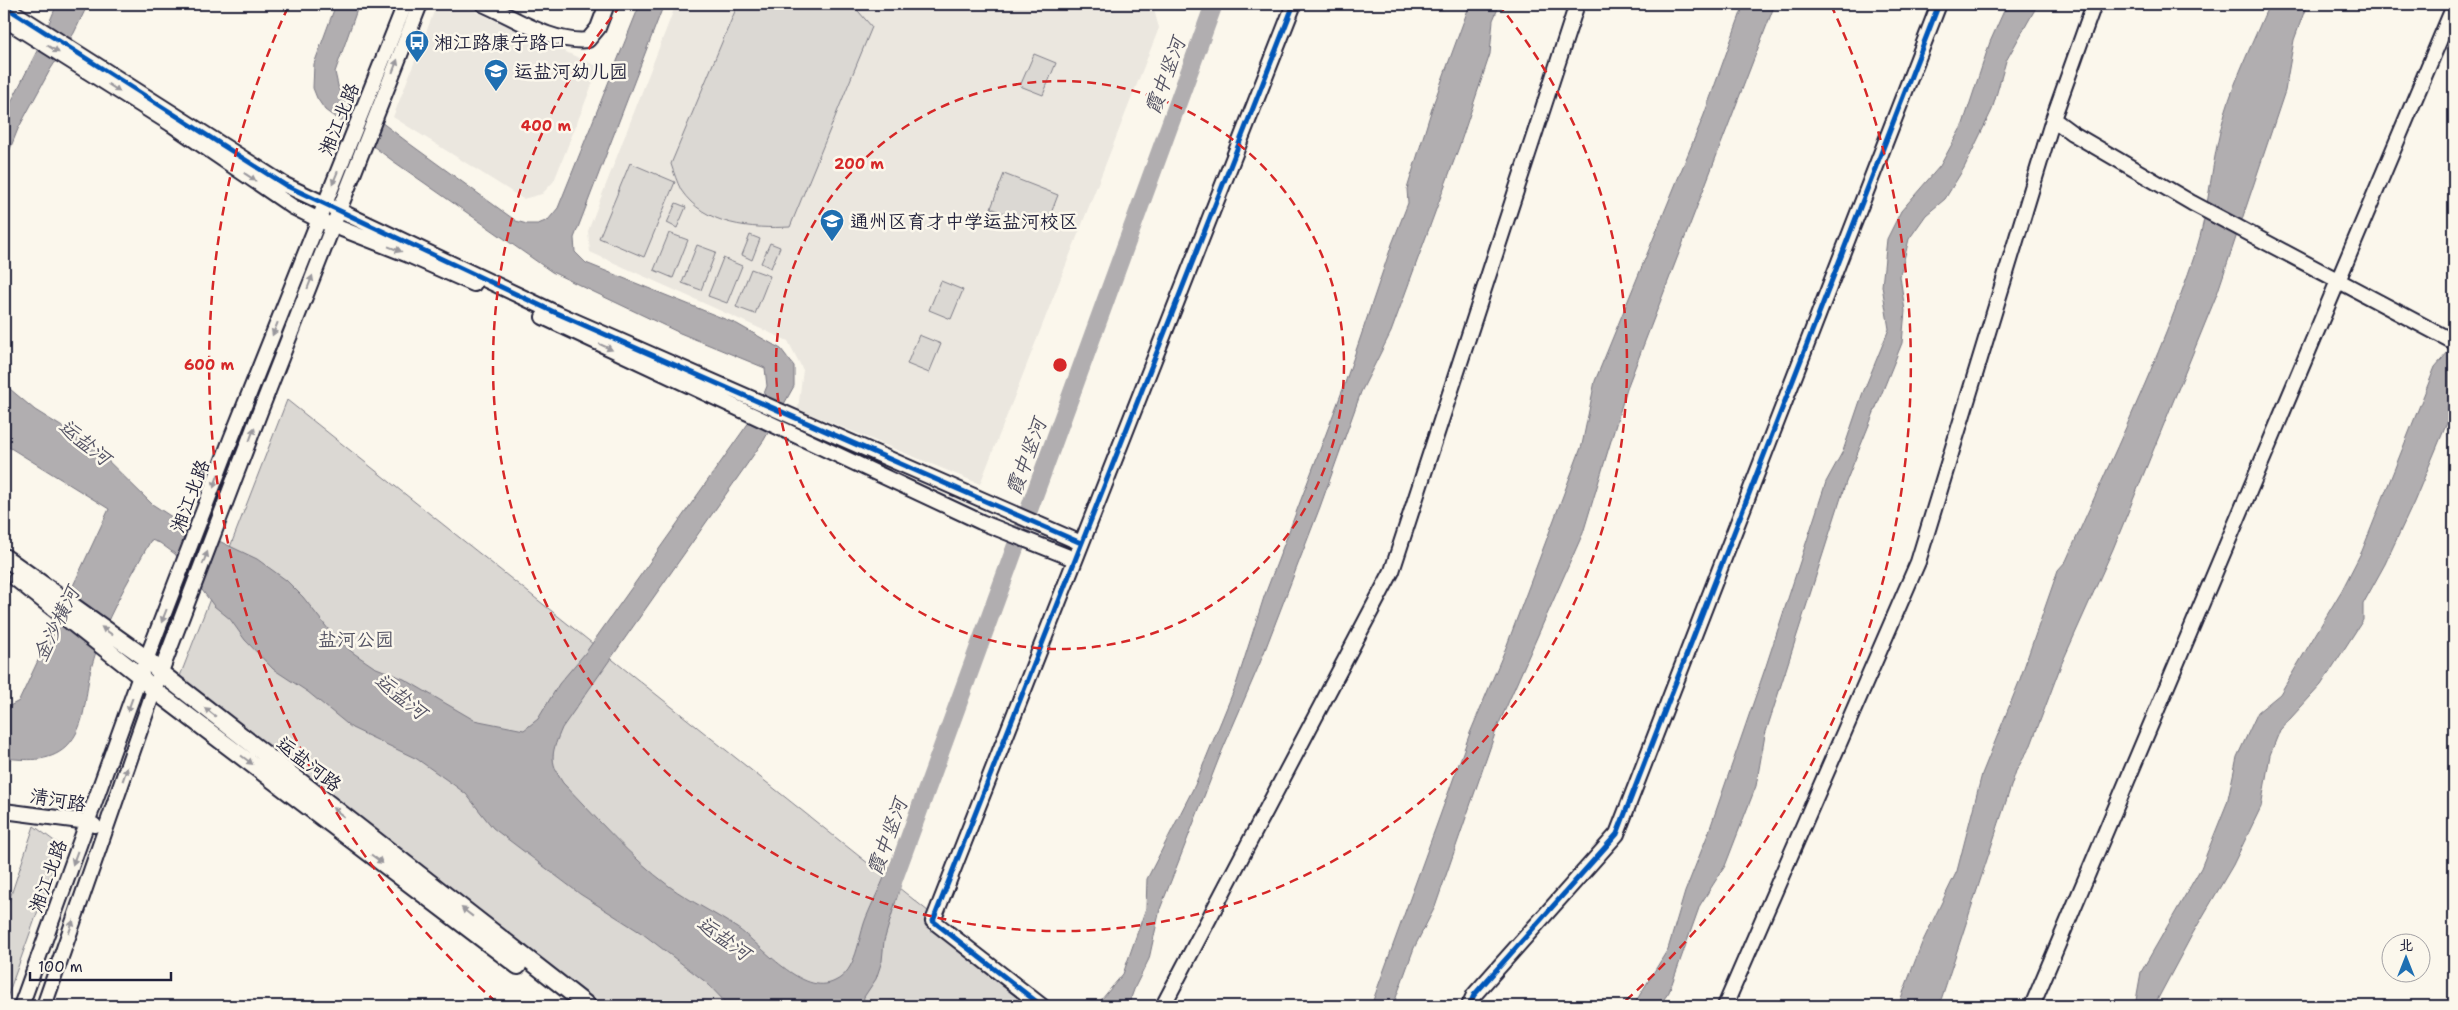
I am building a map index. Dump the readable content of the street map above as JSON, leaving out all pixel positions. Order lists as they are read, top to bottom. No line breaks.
{"streets":{"main road":["运盐河路"],"street":["湘江北路","清河路"]},"crossings":[["湘江北路","运盐河路"],["湘江北路","清河路"]],"water":["霞中竖河","运盐河","金沙横河"],"parks":["盐河公园"],"places":{"bus stop":["湘江路康宁路口"],"school or university":["运盐河幼儿园","通州区育才中学运盐河校区"]},"scale_bar":"100 m","north":"top","rings":["400 m","200 m","600 m"]}
